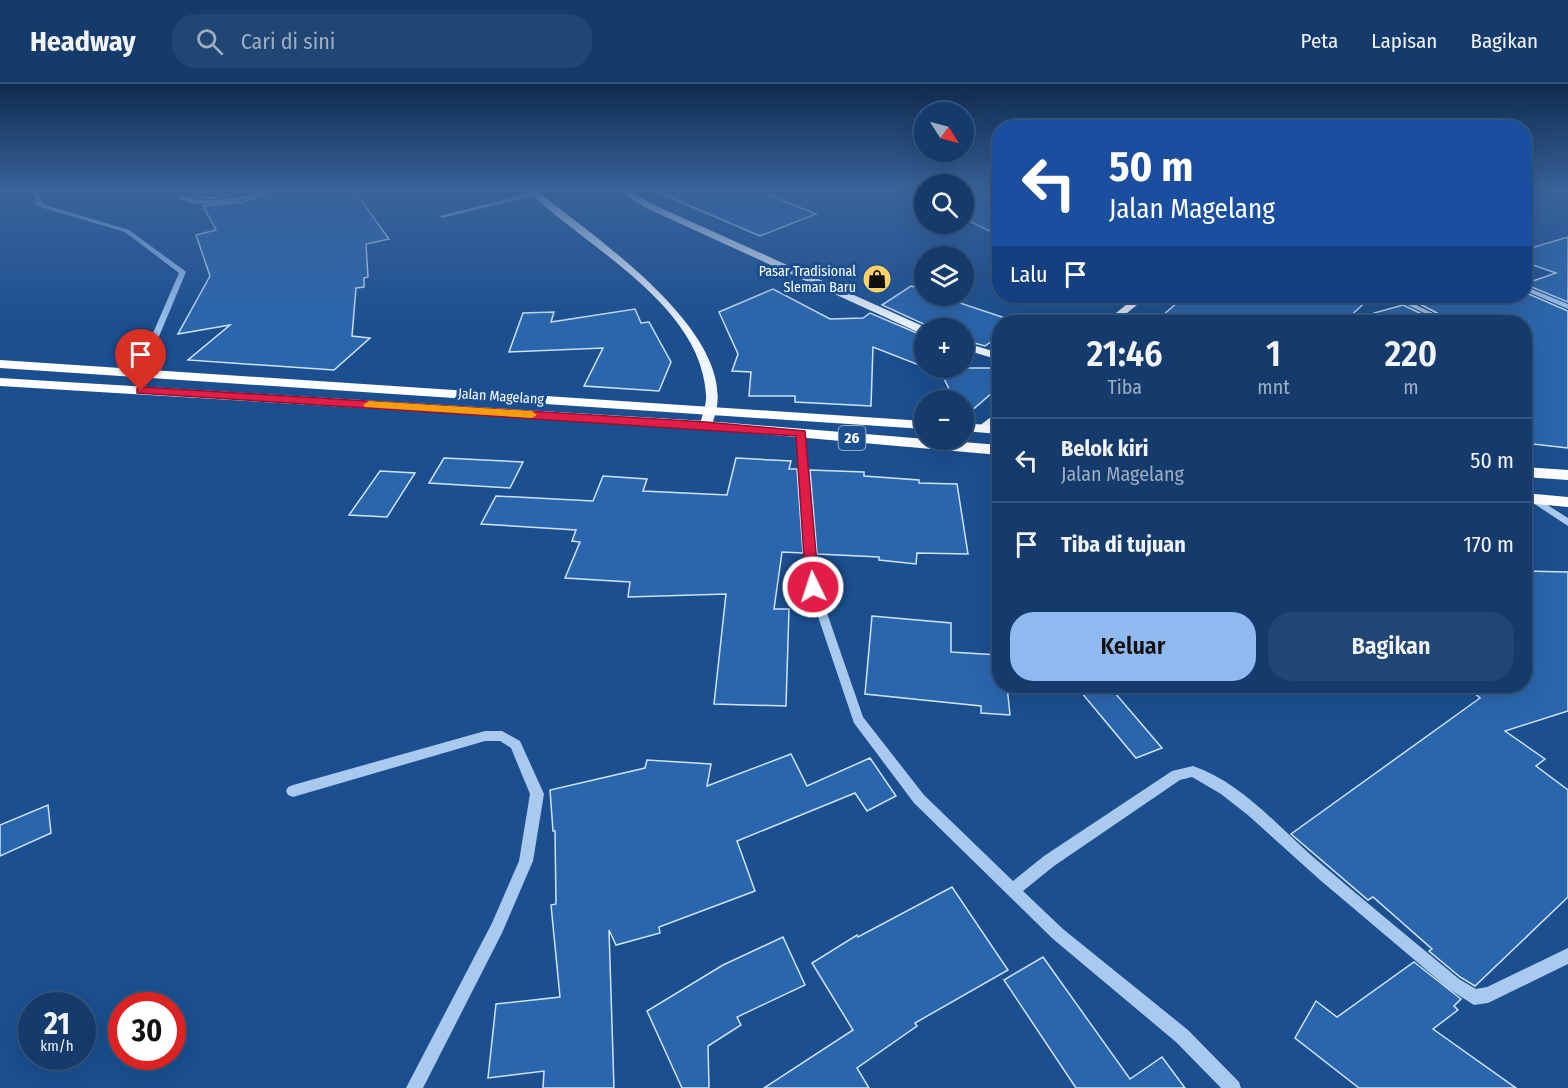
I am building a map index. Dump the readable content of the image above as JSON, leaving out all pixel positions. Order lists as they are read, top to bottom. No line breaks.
{"streets":{"highway":["Jalan Magelang","26"]},"places":{"shop":["Pasar Tradisional Sleman Baru"]},"north":"bottom right","page":{"header":"Headway","search":"Cari di sini","nav":["Peta","Lapisan","Bagikan"],"map_buttons":["+","−"],"turn":["50 m","Jalan Magelang"],"then":"Lalu","eta":["21:46","Tiba","1","mnt","220","m"],"list":[{"name":"Belok kiri","note":"Jalan Magelang","value":"50 m"},{"name":"Tiba di tujuan","value":"170 m"}],"buttons":["Keluar","Bagikan"],"speed":"21 km/h","limit":"30"}}
